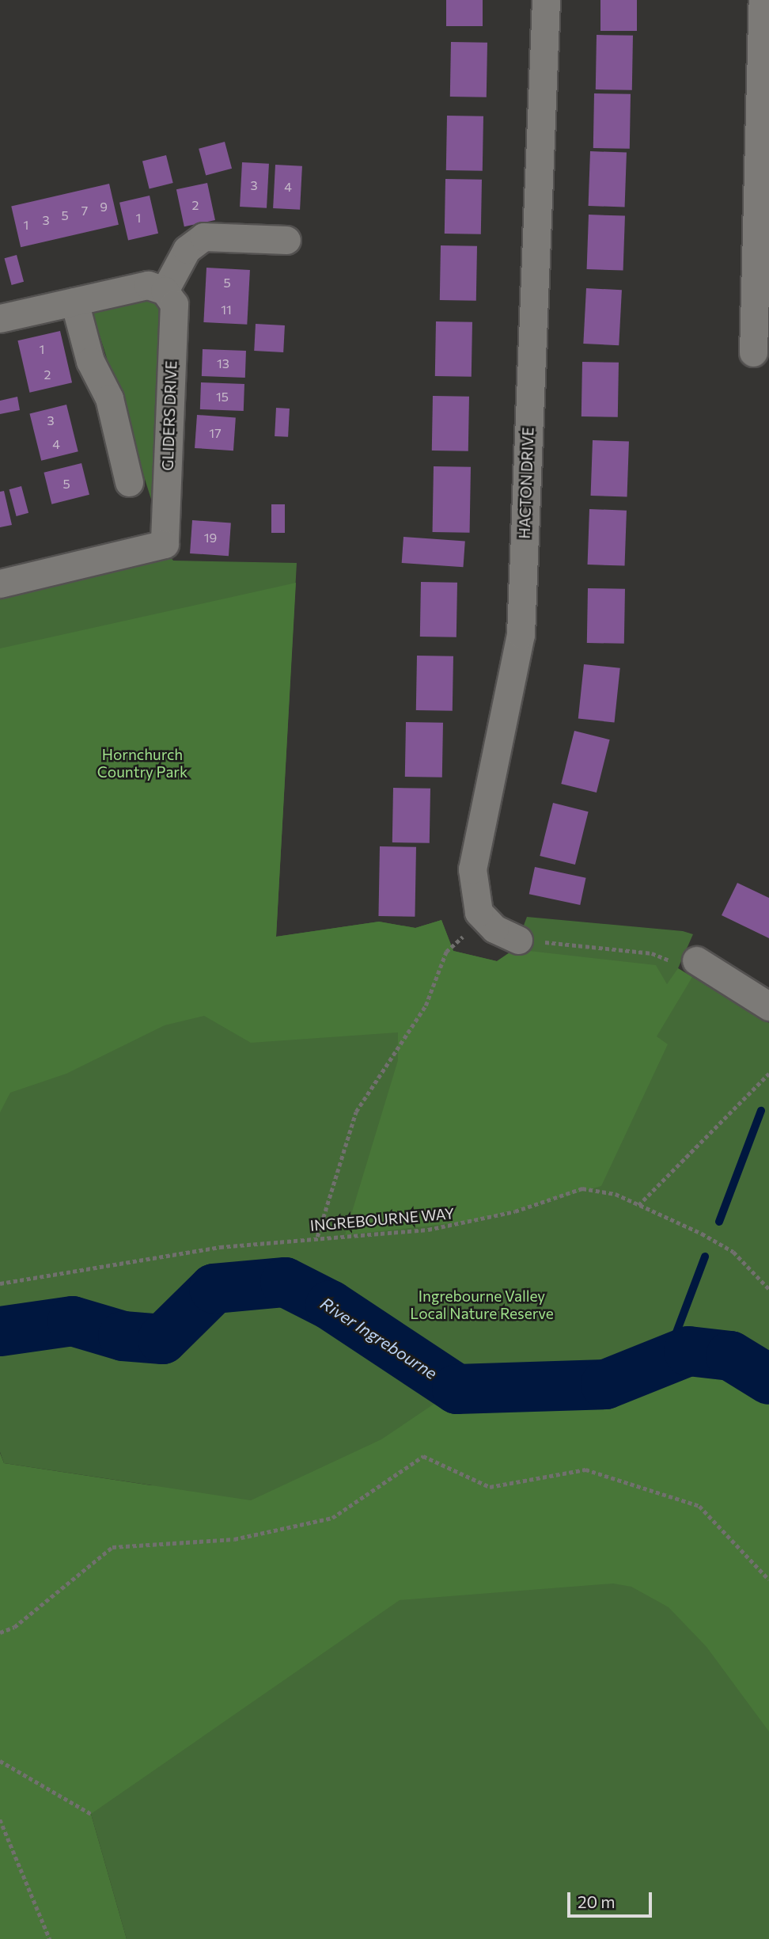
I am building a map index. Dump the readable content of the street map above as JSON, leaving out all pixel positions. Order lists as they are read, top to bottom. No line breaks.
{"streets":{"street":["GLIDERS DRIVE","HACTON DRIVE"],"path":["INGREBOURNE WAY"]},"water":["River Ingrebourne"],"parks":["Hornchurch Country Park","Ingrebourne Valley Local Nature Reserve"],"house_numbers":["3","4","2","9","7","5","1","3","1","5","11","1","13","2","15","3","17","4","5","19"],"scale_bar":"20 m"}
